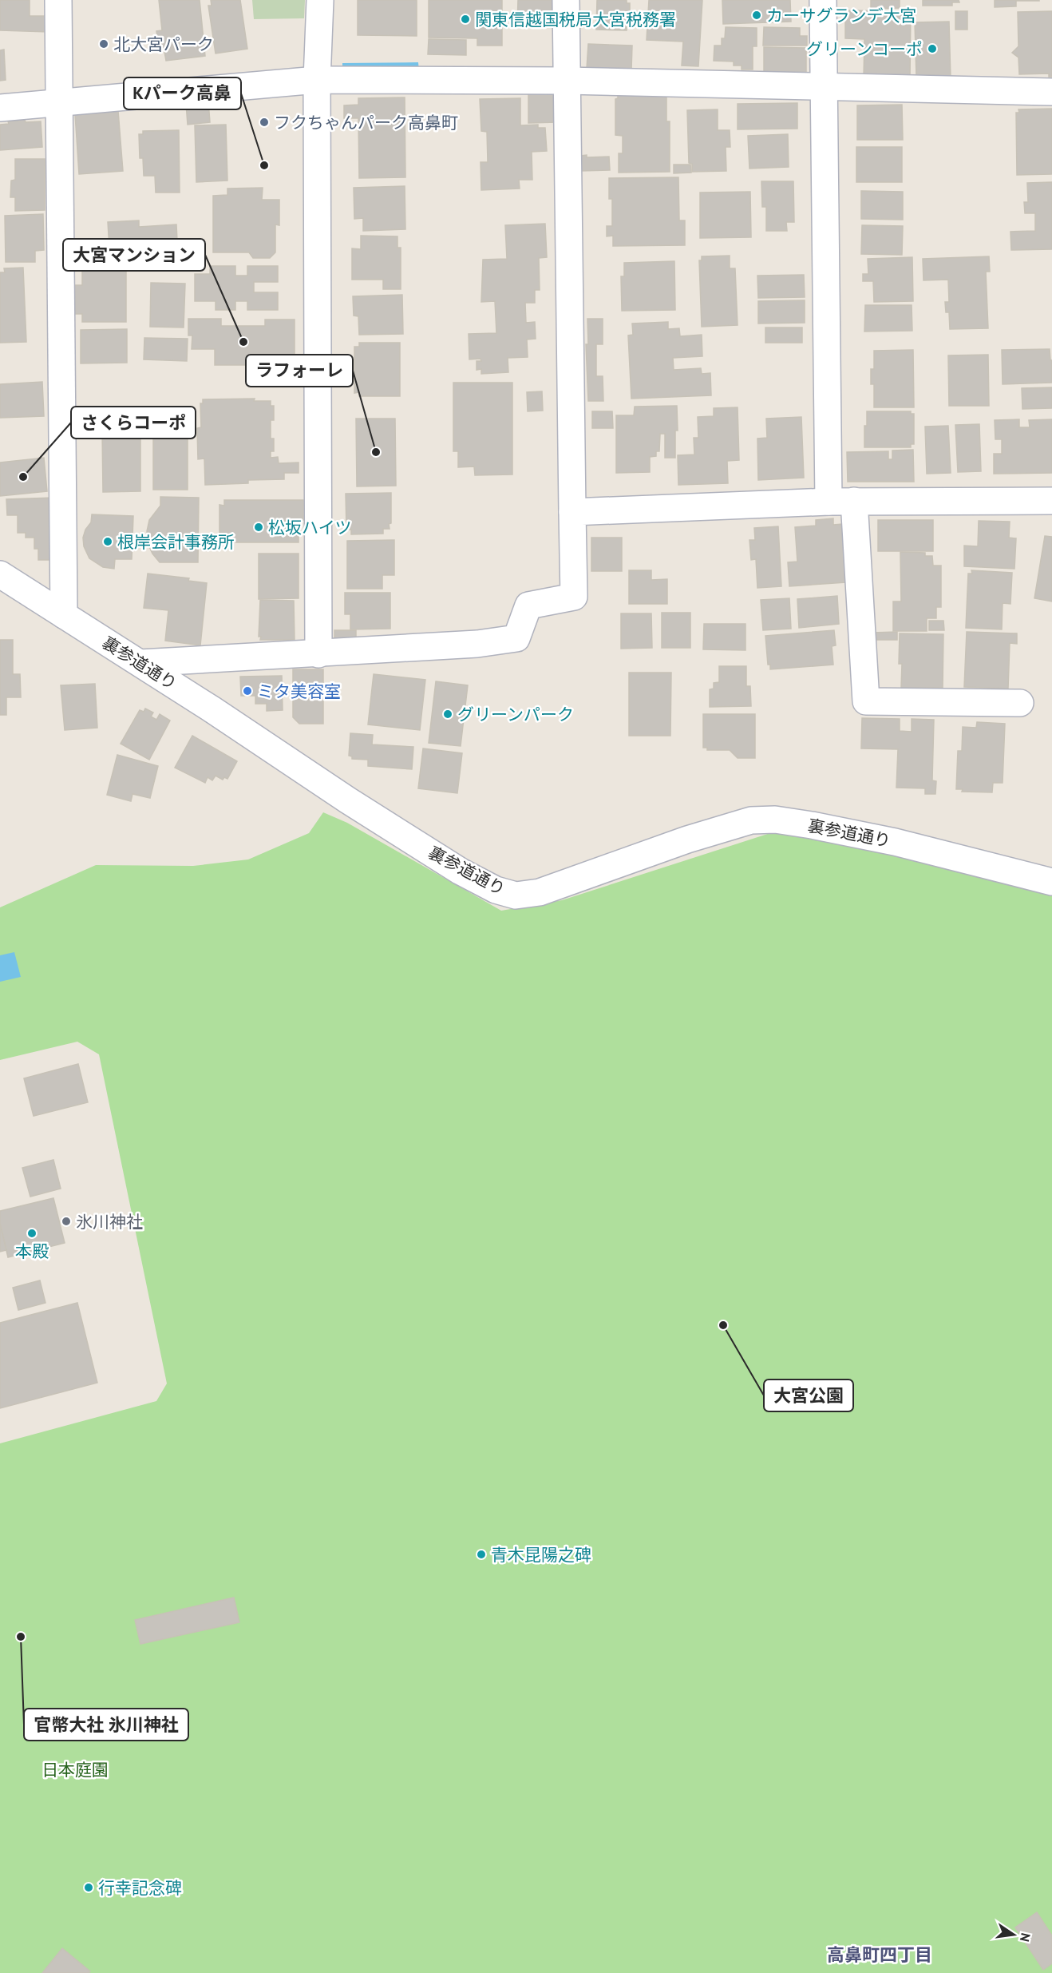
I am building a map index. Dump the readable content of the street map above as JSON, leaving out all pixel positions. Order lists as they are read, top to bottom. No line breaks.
{"streets":{"street":["裏参道通り"]},"districts":["高鼻町四丁目"],"parks":["日本庭園"],"places":["カーサグランデ大宮","関東信越国税局大宮税務署","北大宮パーク","グリーンコーポ","フクちゃんパーク高鼻町","Kパーク高鼻","大宮マンション","ラフォーレ","さくらコーポ","松坂ハイツ","根岸会計事務所","ミタ美容室","グリーンパーク","氷川神社","本殿","大宮公園","青木昆陽之碑","官幣大社 氷川神社","行幸記念碑"],"north":"right"}
